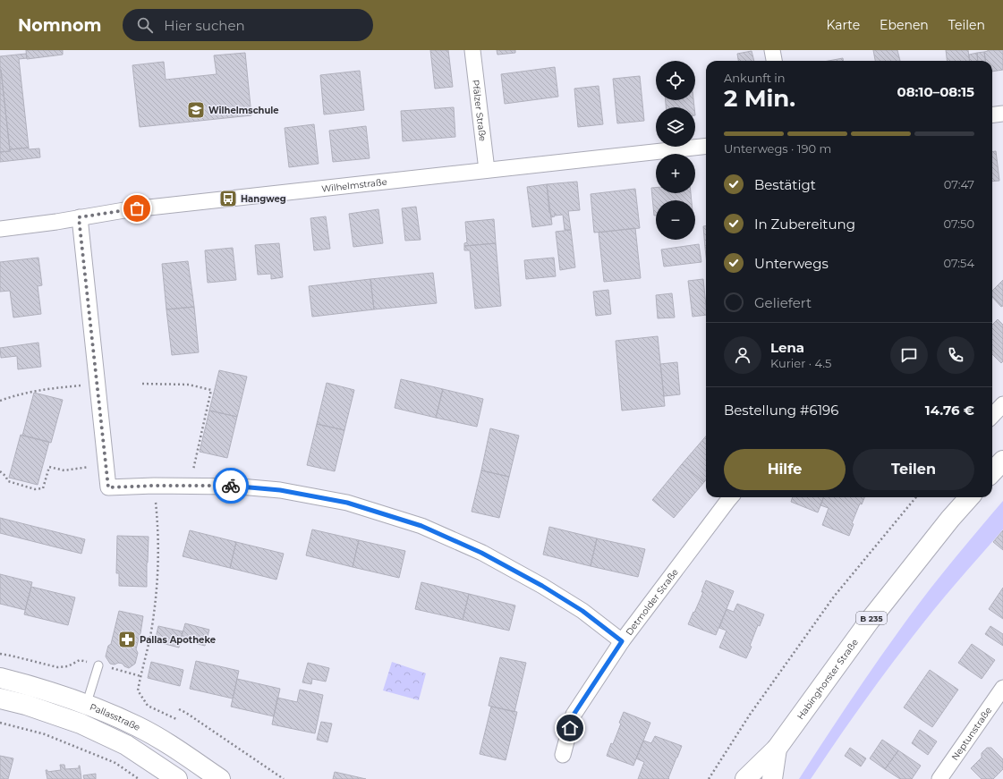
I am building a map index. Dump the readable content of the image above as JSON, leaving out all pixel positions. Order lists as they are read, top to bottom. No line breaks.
{"streets":{"main road":["B 235","Habinghorster Straße","Pallasstraße"],"street":["Pfälzer Straße","Wilhelmstraße","Detmolder Straße","Neptunstraße"]},"crossings":[["Pfälzer Straße","Wilhelmstraße"]],"places":{"school or university":["Wilhelmschule"],"bus stop":["Hangweg"],"pharmacy":["Pallas Apotheke"]},"page":{"header":"Nomnom","search":"Hier suchen","nav":["Karte","Ebenen","Teilen"],"map_buttons":["+","−"],"heading":["2 Min.","Ankunft in","08:10–08:15"],"panel":["Lena","Kurier · 4.5","Bestellung #6196","14.76 €"],"bar":"Unterwegs · 190 m","list":[["Bestätigt","07:47"],["In Zubereitung","07:50"],["Unterwegs","07:54"],"Geliefert"],"buttons":["Hilfe","Teilen"]}}
